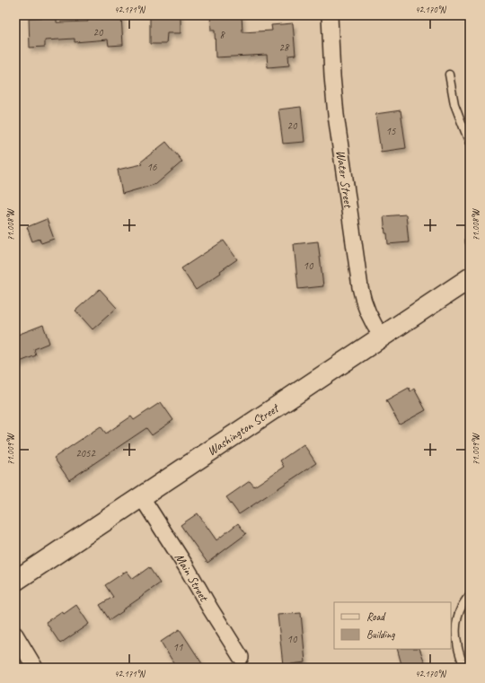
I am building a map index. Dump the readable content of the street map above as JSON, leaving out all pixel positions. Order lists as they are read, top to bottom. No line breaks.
{"streets":{"main road":["Washington Street"],"street":["Water Street","Main Street"]},"crossings":[["Water Street","Washington Street"],["Washington Street","Main Street"]],"house_numbers":["20","8","28","20","15","16","10","2052","10","11"],"legend":["Road","Building"],"coordinates":["42.171°N","42.170°N","71.008°W","71.009°W"]}
